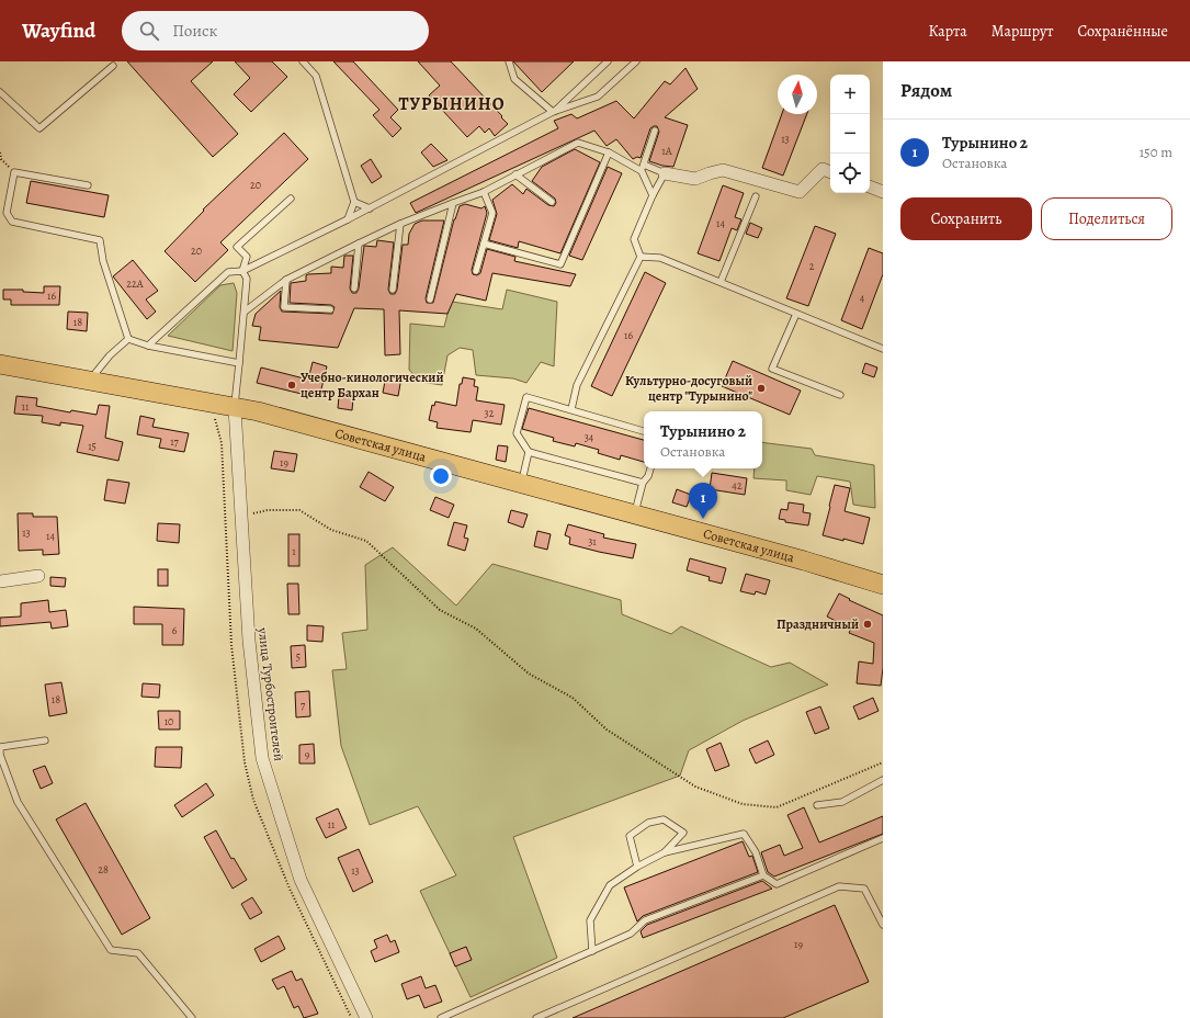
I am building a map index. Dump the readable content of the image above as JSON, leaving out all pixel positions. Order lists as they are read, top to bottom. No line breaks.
{"streets":{"main road":["Советская улица"],"street":["улица Турбостроителей"]},"crossings":[["Советская улица","улица Турбостроителей"]],"districts":["ТУРЫНИНО"],"places":["Учебно-кинологический центр Бархан","Культурно-досуговый центр \"Турынино\"","Праздничный"],"house_numbers":["13","1А","20","14","20","2","22А","16","4","18","16","11","32","34","17","15","19","42","13","14","31","1","6","5","18","7","10","9","11","28","13","19"],"north":"top","page":{"header":"Wayfind","search":"Поиск","nav":["Карта","Маршрут","Сохранённые"],"heading":"Рядом","map_buttons":["+","−"],"list":[{"mark":"1","name":"Турынино 2","note":"Остановка","value":"150 m"}],"buttons":["Сохранить","Поделиться"],"popup":["Турынино 2","Остановка"],"pins":"1"}}
